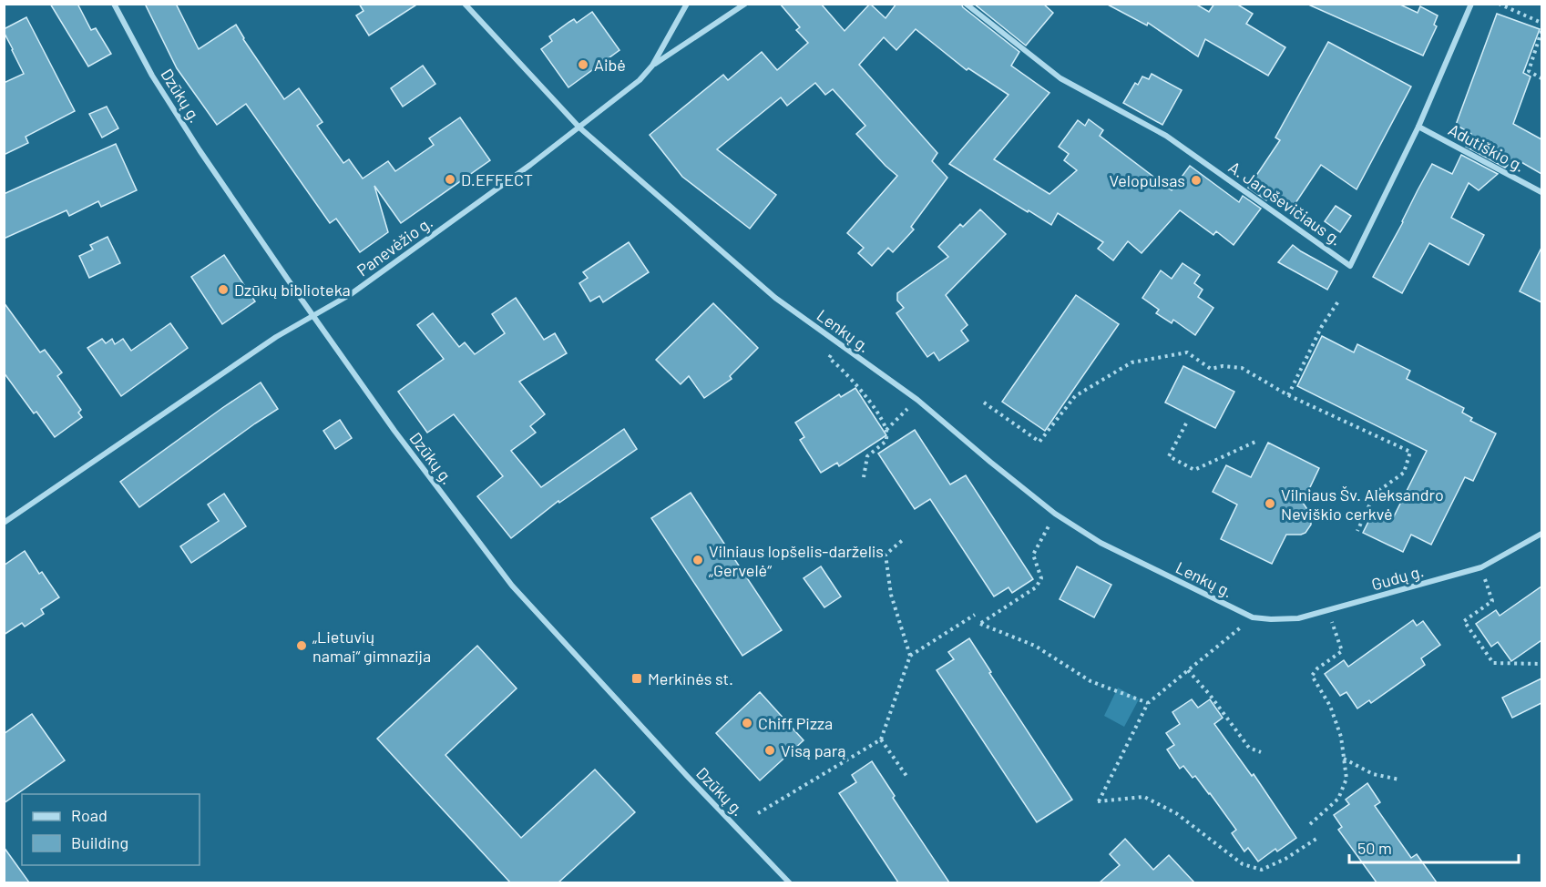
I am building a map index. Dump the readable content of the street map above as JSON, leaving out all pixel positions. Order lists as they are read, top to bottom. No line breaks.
{"streets":{"street":["Dzūkų g.","Adutiškio g.","A. Jaroševičiaus g.","Panevėžio g.","Lenkų g.","Gudų g."]},"crossings":[["Dzūkų g.","Panevėžio g."],["Adutiškio g.","A. Jaroševičiaus g."],["Panevėžio g.","Lenkų g."],["Lenkų g.","Gudų g."]],"places":{"other":["Aibė","D.EFFECT","Velopulsas","Dzūkų biblioteka","Vilniaus Šv. Aleksandro Neviškio cerkvė","Vilniaus lopšelis-darželis „Gervelė“","„Lietuvių namai“ gimnazija","Chiff Pizza","Visą parą"],"transit":["Merkinės st."]},"legend":["Road","Building"],"scale_bar":"50 m"}
